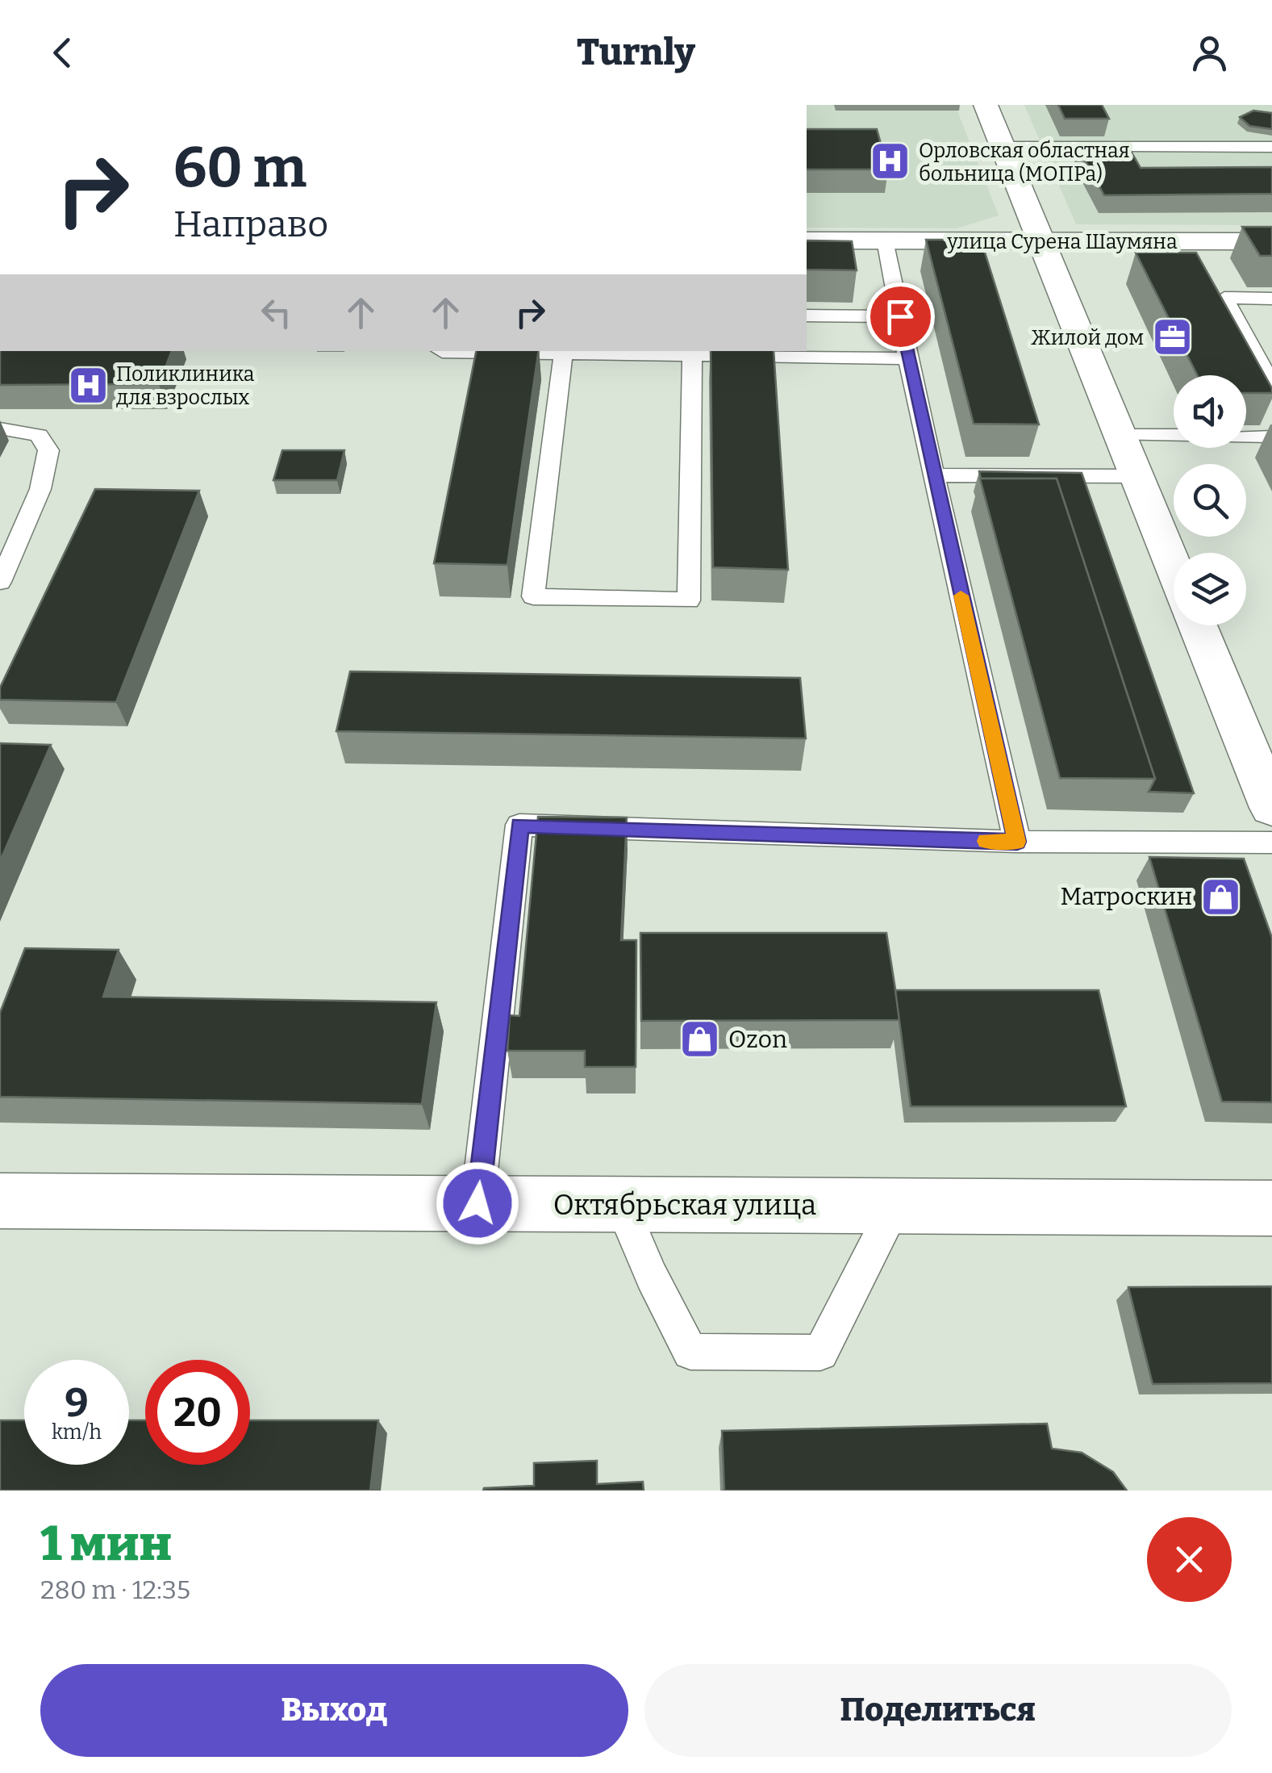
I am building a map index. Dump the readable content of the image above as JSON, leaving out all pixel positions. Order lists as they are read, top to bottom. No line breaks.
{"streets":{"main road":["улица Сурена Шаумяна","Октябрьская улица"]},"places":{"hospital":["Орловская областная больница (МОПРа)","Поликлиника для взрослых"],"office":["Жилой дом"],"shop":["Матроскин","Ozon"]},"page":{"header":"Turnly","turn":["60 m","Направо"],"speed":"9 km/h","limit":"20","heading":["1 мин","280 m · 12:35"],"buttons":["Выход","Поделиться"]}}
